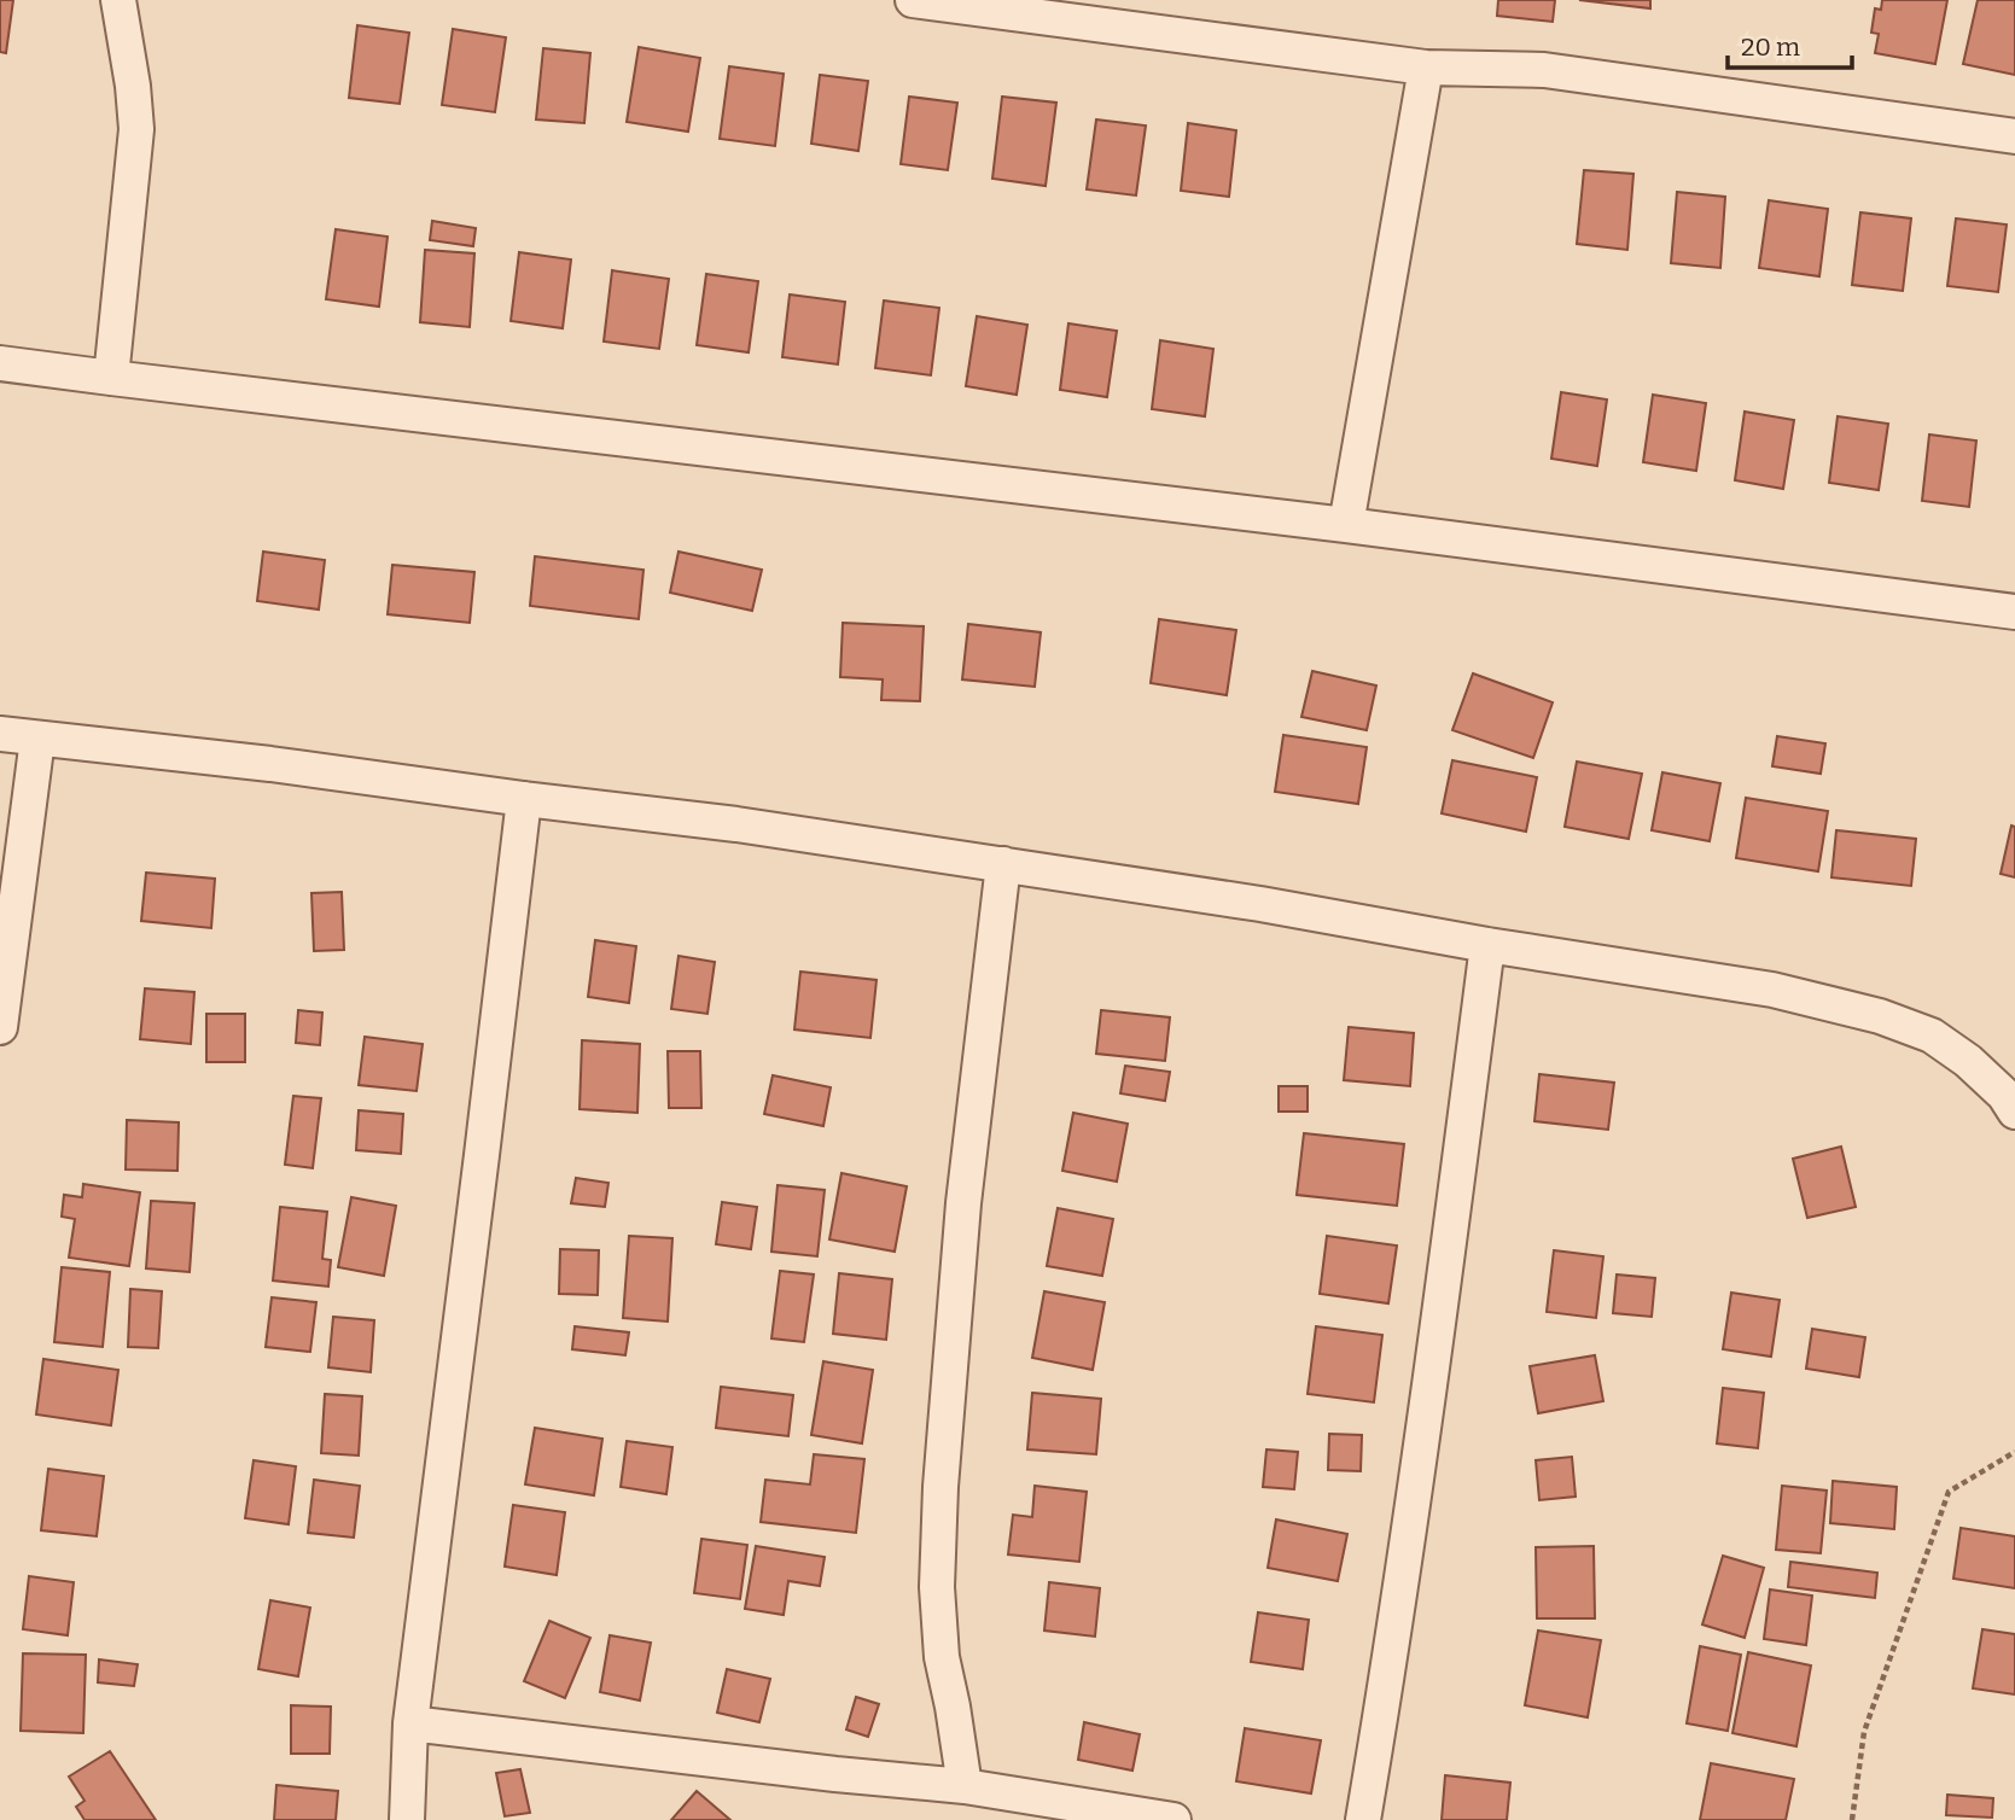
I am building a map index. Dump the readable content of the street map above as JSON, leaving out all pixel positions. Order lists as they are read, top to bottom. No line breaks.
{"scale_bar":"20 m"}
